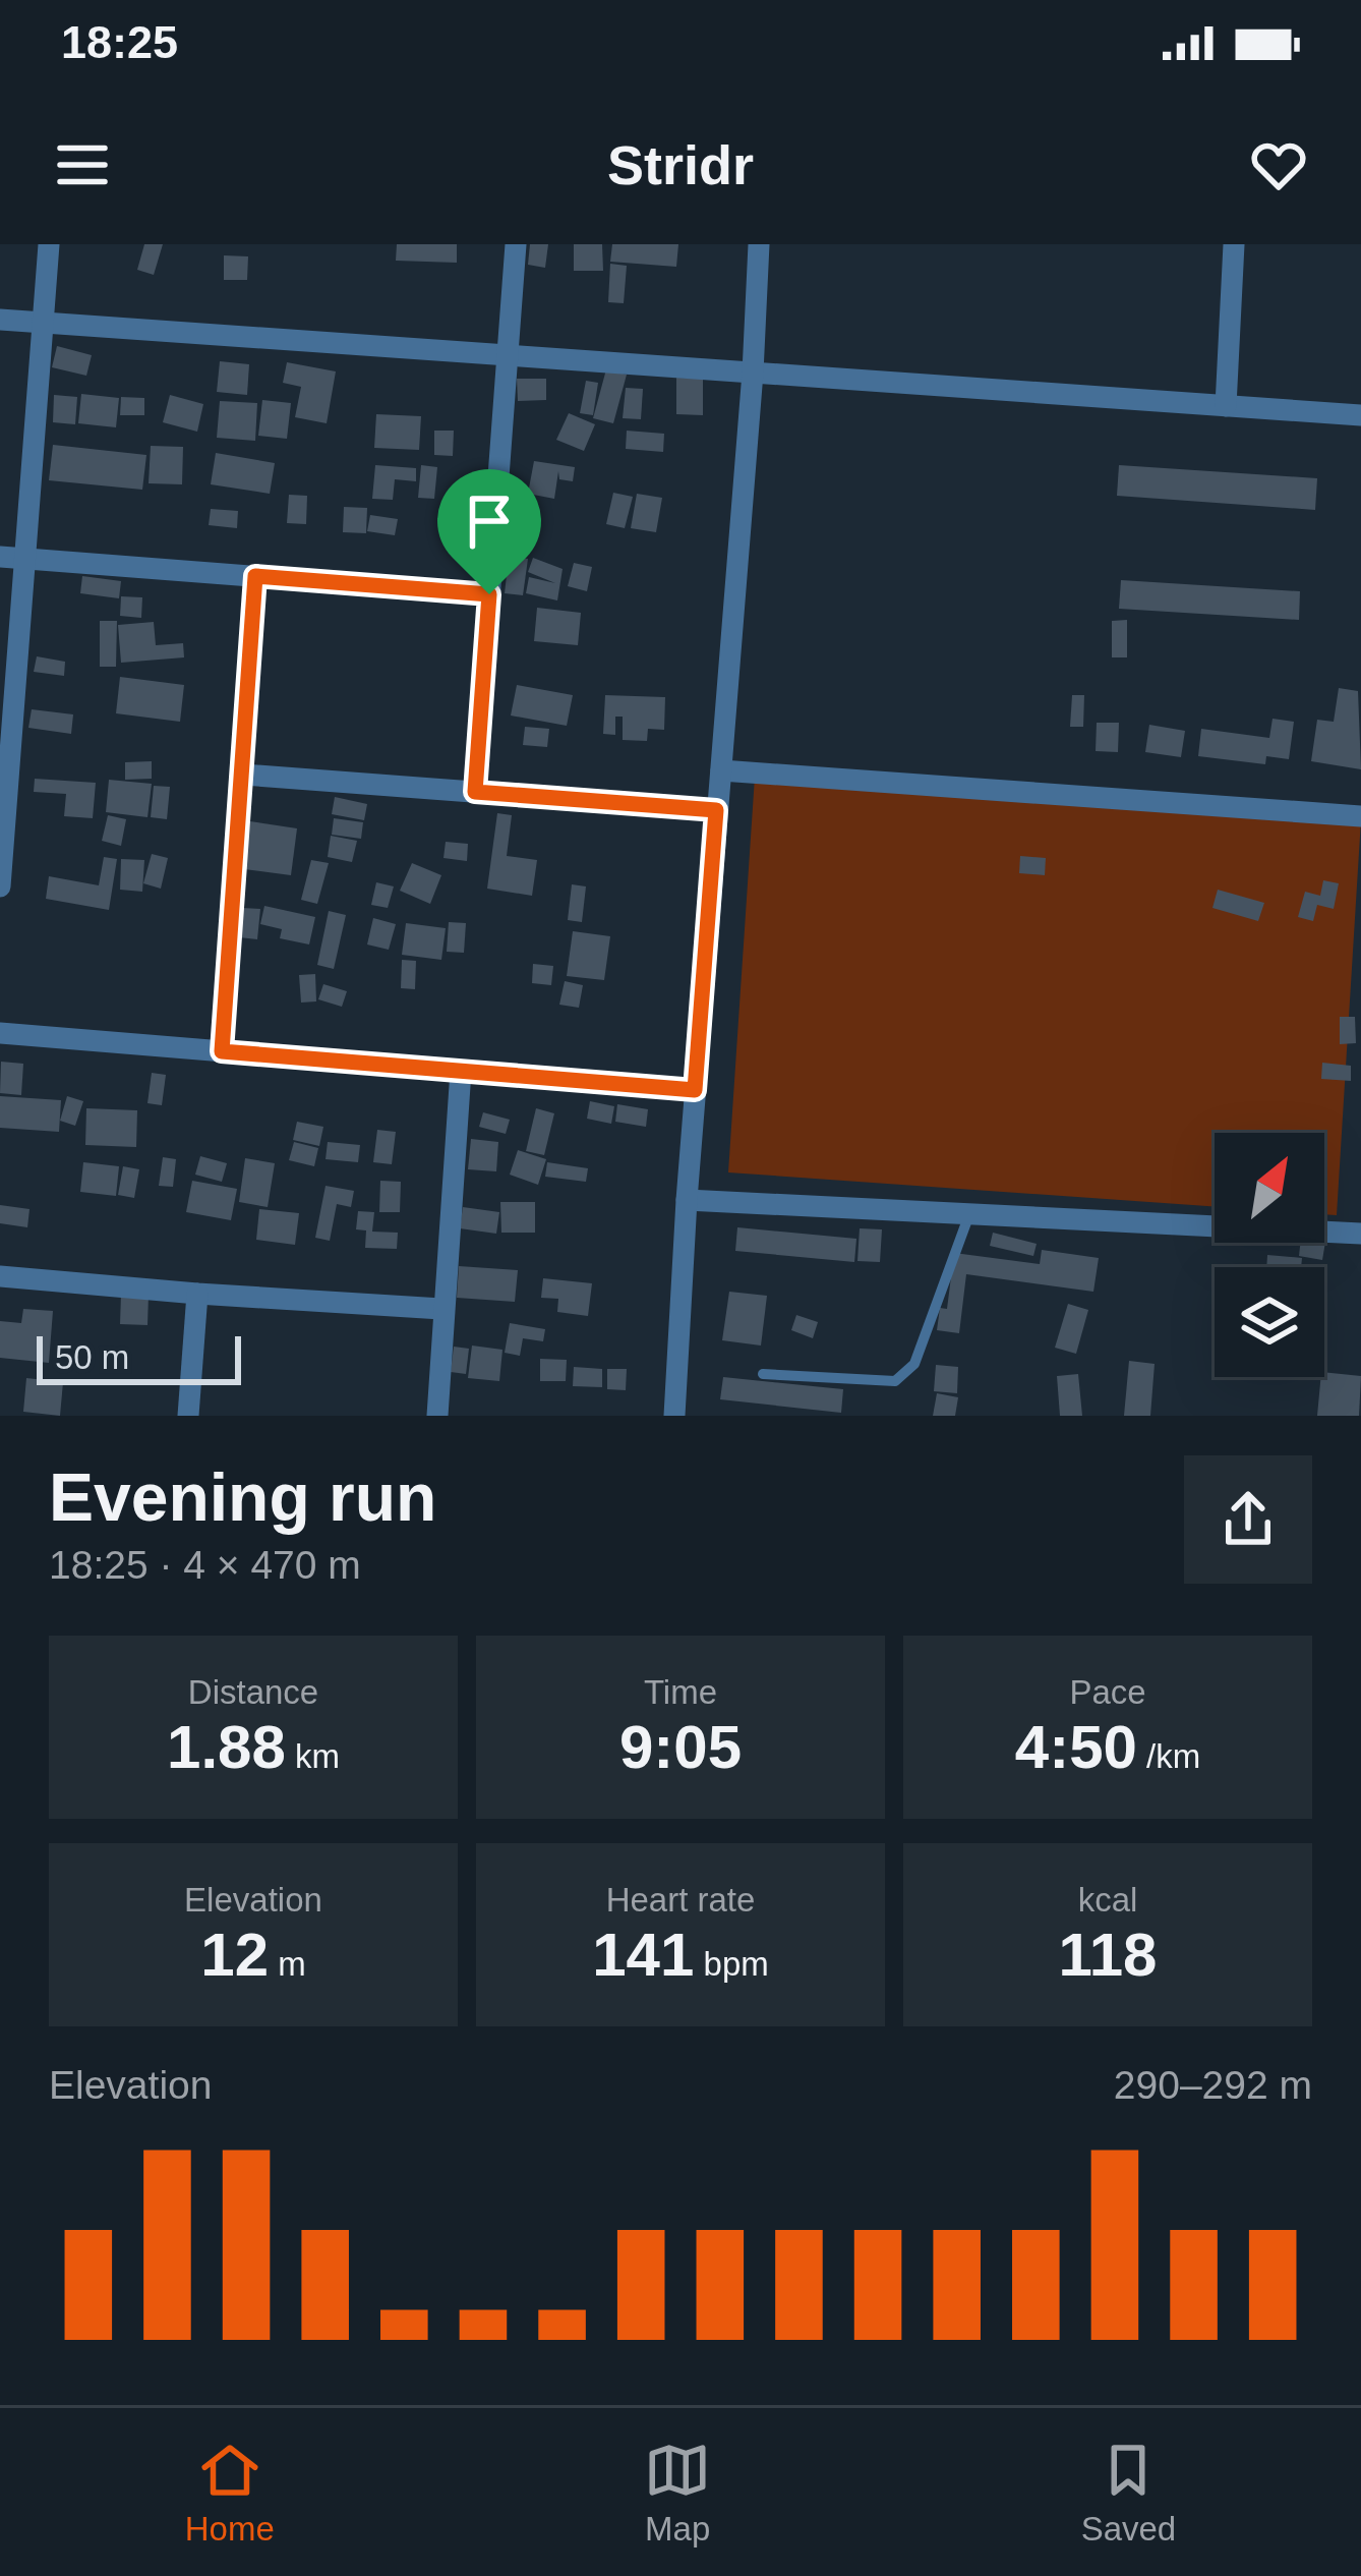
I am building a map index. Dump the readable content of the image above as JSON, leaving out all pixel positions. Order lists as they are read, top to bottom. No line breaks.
{"scale_bar":"50 m","north":"top right","page":{"status":"18:25","header":"Stridr","scale":"50 m","heading":["Evening run","18:25 · 4 × 470 m"],"stats":[["Distance","1.88 km"],["Time","9:05"],["Pace","4:50 /km"],["Elevation","12 m"],["Heart rate","141 bpm"],["kcal","118"]],"chart":["Elevation","290–292 m"],"tabs":["Home","Map","Saved"]}}
